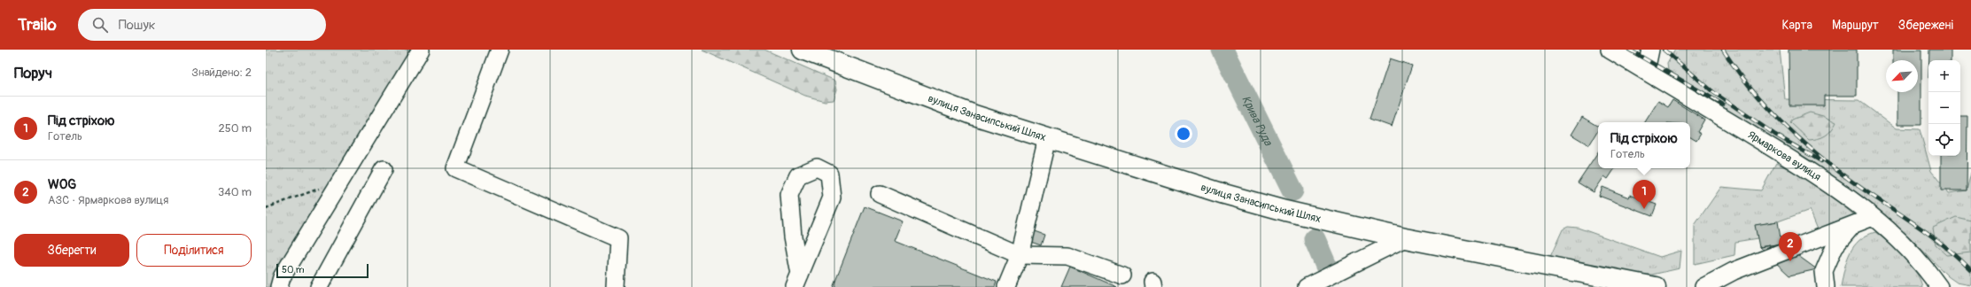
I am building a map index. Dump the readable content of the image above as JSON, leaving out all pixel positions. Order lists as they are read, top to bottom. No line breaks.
{"streets":{"main road":["вулиця Занасипський Шлях"],"street":["Ярмаркова вулиця"]},"water":["Крива Руда"],"scale_bar":"50 m","north":"bottom left","page":{"header":"Trailo","search":"Пошук","nav":["Карта","Маршрут","Збережені"],"heading":["Поруч","Знайдено: 2"],"map_buttons":["+","−"],"list":[{"mark":"1","name":"Під стріхою","note":"Готель","value":"250 m"},{"mark":"2","name":"WOG","note":"АЗС · Ярмаркова вулиця","value":"340 m"}],"popup":["Під стріхою","Готель"],"pins":["1","2"],"buttons":["Зберегти","Поділитися"],"scale":"50 m"}}
